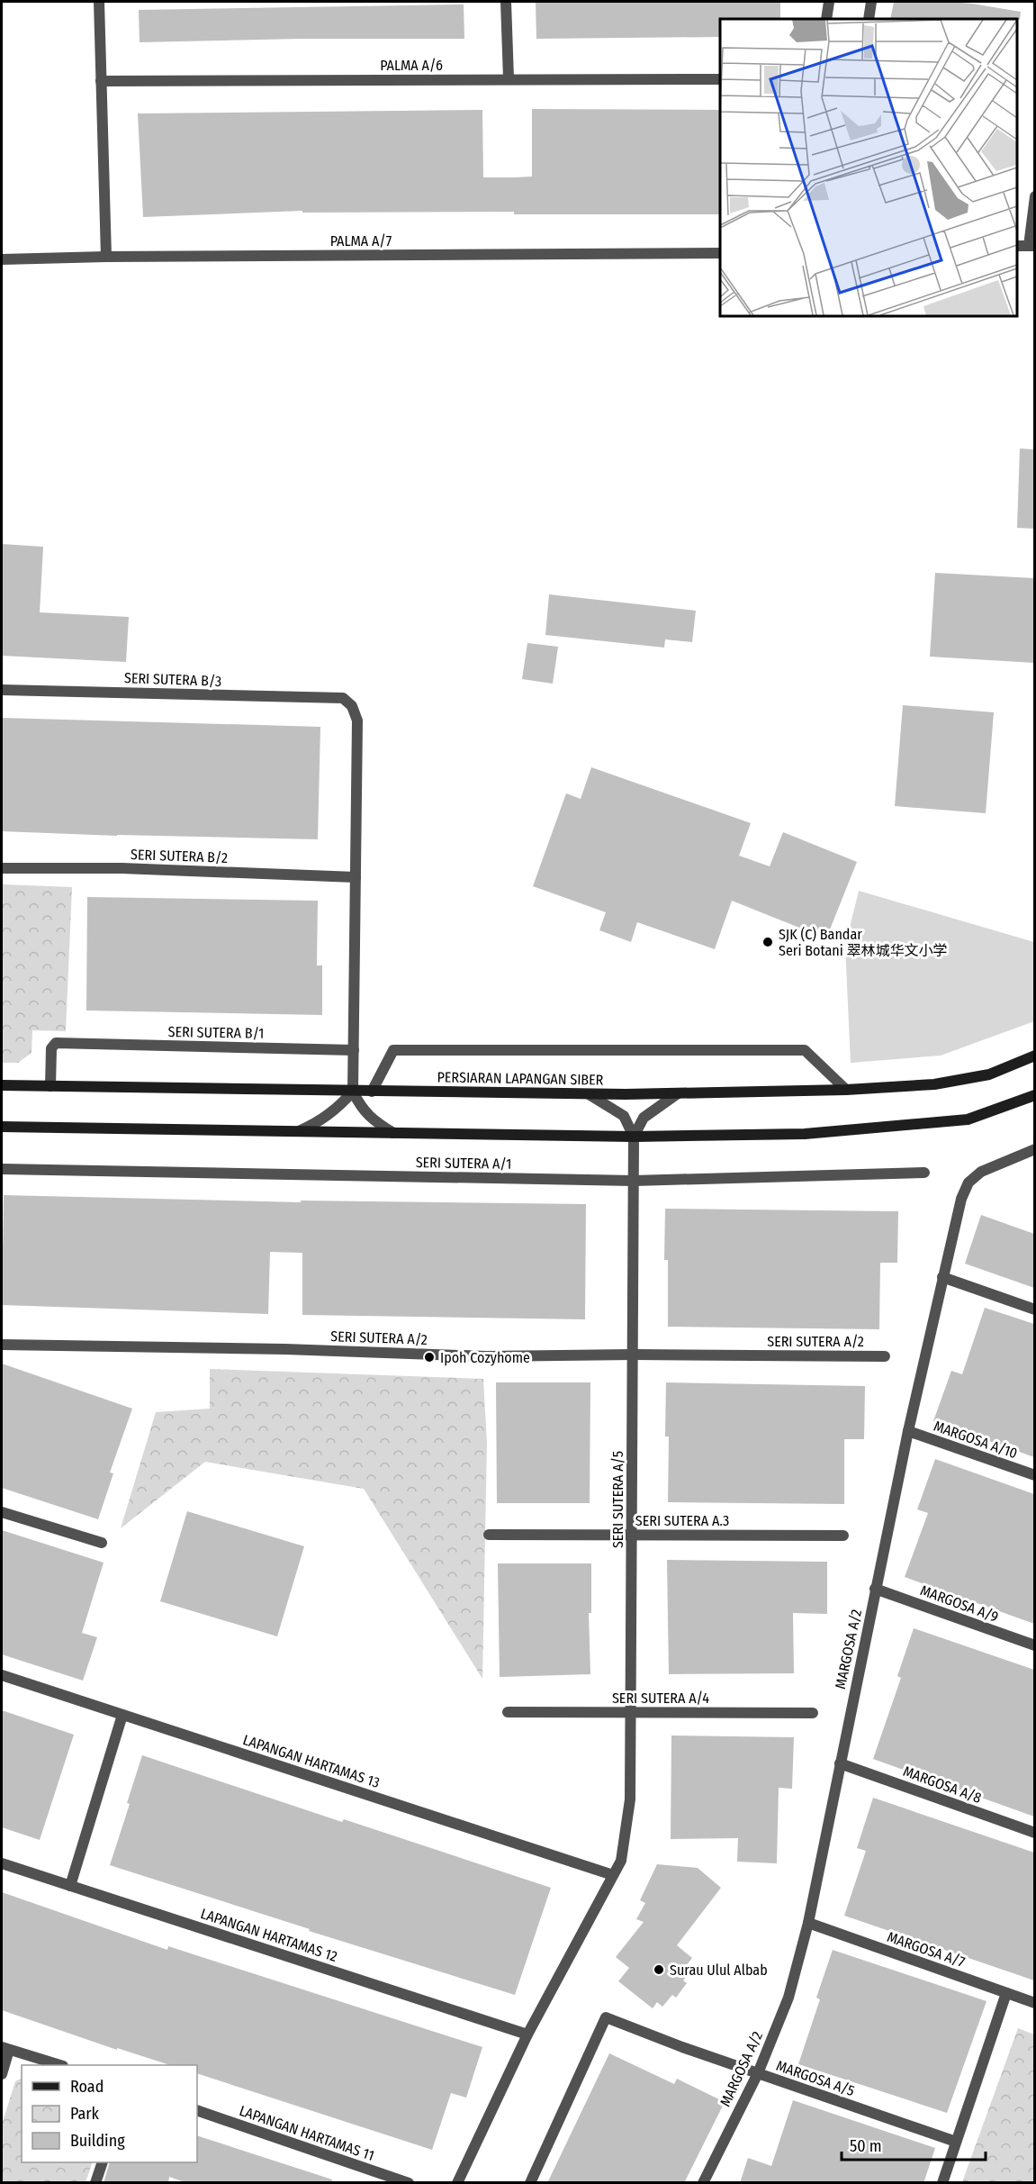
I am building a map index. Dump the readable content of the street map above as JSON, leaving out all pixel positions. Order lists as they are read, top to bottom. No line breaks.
{"streets":{"main road":["PERSIARAN LAPANGAN SIBER"],"street":["PALMA A/6","PALMA A/7","SERI SUTERA B/3","SERI SUTERA B/2","SERI SUTERA B/1","SERI SUTERA A/1","SERI SUTERA A/2","MARGOSA A/10","SERI SUTERA A/5","SERI SUTERA A.3","MARGOSA A/9","MARGOSA A/2","SERI SUTERA A/4","LAPANGAN HARTAMAS 13","MARGOSA A/8","LAPANGAN HARTAMAS 12","MARGOSA A/7","MARGOSA A/5","LAPANGAN HARTAMAS 11"]},"crossings":[["SERI SUTERA B/3","SERI SUTERA B/2"],["SERI SUTERA B/1","PERSIARAN LAPANGAN SIBER"],["SERI SUTERA A/1","SERI SUTERA A/5"],["SERI SUTERA A/2","SERI SUTERA A/5"],["MARGOSA A/10","MARGOSA A/2"],["SERI SUTERA A/5","SERI SUTERA A.3"],["SERI SUTERA A/5","SERI SUTERA A/4"],["SERI SUTERA A/5","LAPANGAN HARTAMAS 13"],["MARGOSA A/9","MARGOSA A/2"],["MARGOSA A/2","MARGOSA A/8"],["MARGOSA A/2","MARGOSA A/7"],["MARGOSA A/2","MARGOSA A/5"]],"places":["SJK (C) Bandar Seri Botani 翠林城华文小学","Ipoh Cozyhome","Surau Ulul Albab"],"legend":["Road","Park","Building"],"scale_bar":"50 m"}
